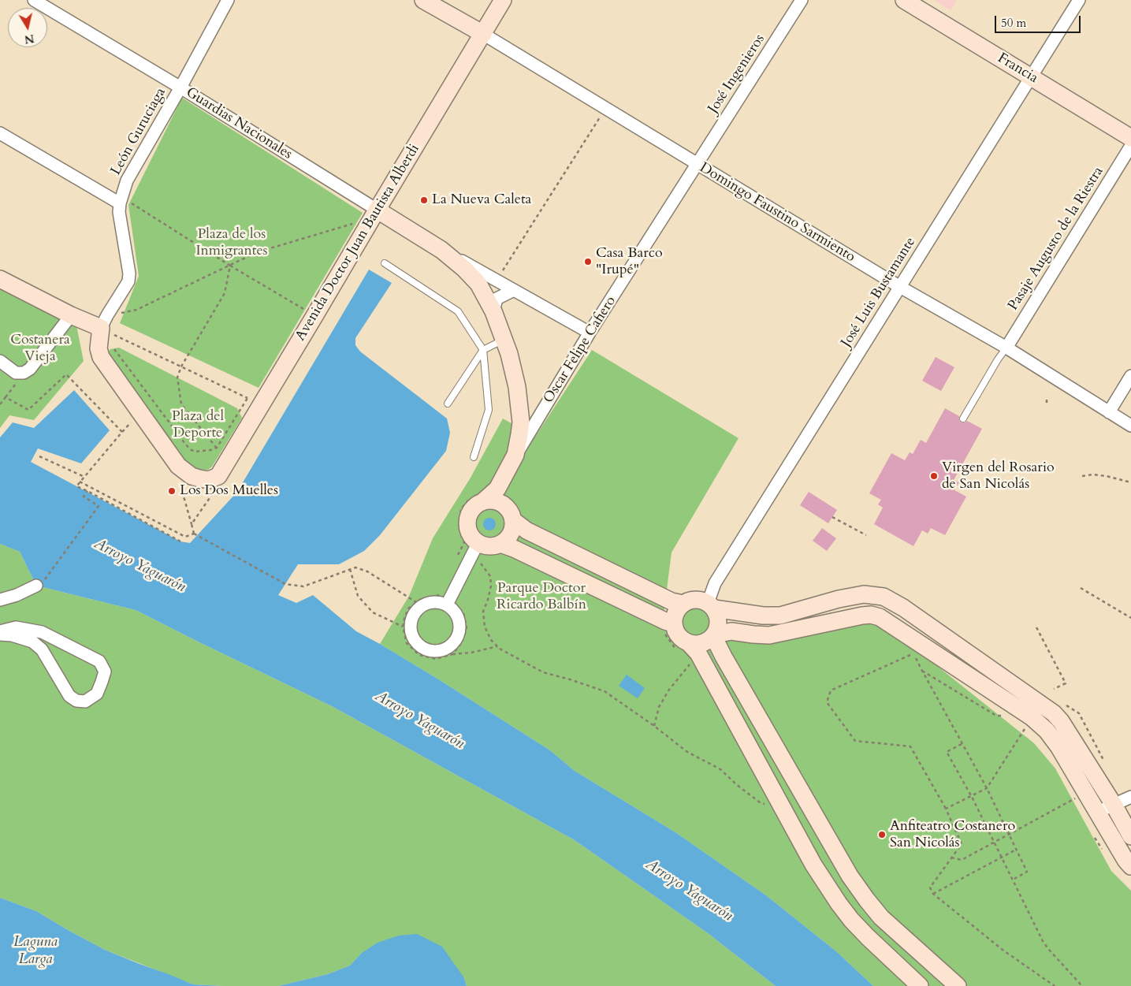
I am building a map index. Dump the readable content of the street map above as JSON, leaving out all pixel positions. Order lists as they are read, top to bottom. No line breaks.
{"streets":{"main road":["Francia","Guardias Nacionales","Domingo Faustino Sarmiento","Avenida Doctor Juan Bautista Alberdi","Oscar Felipe Cafiero"],"street":["José Ingenieros","León Guruciaga","Pasaje Augusto de la Riestra","José Luis Bustamante"]},"crossings":[["Francia","José Luis Bustamante"],["José Ingenieros","Domingo Faustino Sarmiento"],["José Ingenieros","Oscar Felipe Cafiero"],["Guardias Nacionales","León Guruciaga"],["Guardias Nacionales","Avenida Doctor Juan Bautista Alberdi"],["Guardias Nacionales","Oscar Felipe Cafiero"],["Domingo Faustino Sarmiento","Pasaje Augusto de la Riestra"],["Domingo Faustino Sarmiento","Avenida Doctor Juan Bautista Alberdi"],["Domingo Faustino Sarmiento","José Luis Bustamante"],["Domingo Faustino Sarmiento","Oscar Felipe Cafiero"]],"water":["Arroyo Yaguarón","Laguna Larga"],"parks":["Plaza de los Inmigrantes","Costanera Vieja","Plaza del Deporte","Parque Doctor Ricardo Balbín"],"places":["La Nueva Caleta","Casa Barco \"Irupé\"","Virgen del Rosario de San Nicolás","Los Dos Muelles","Anfiteatro Costanero San Nicolás"],"scale_bar":"50 m","north":"bottom"}
